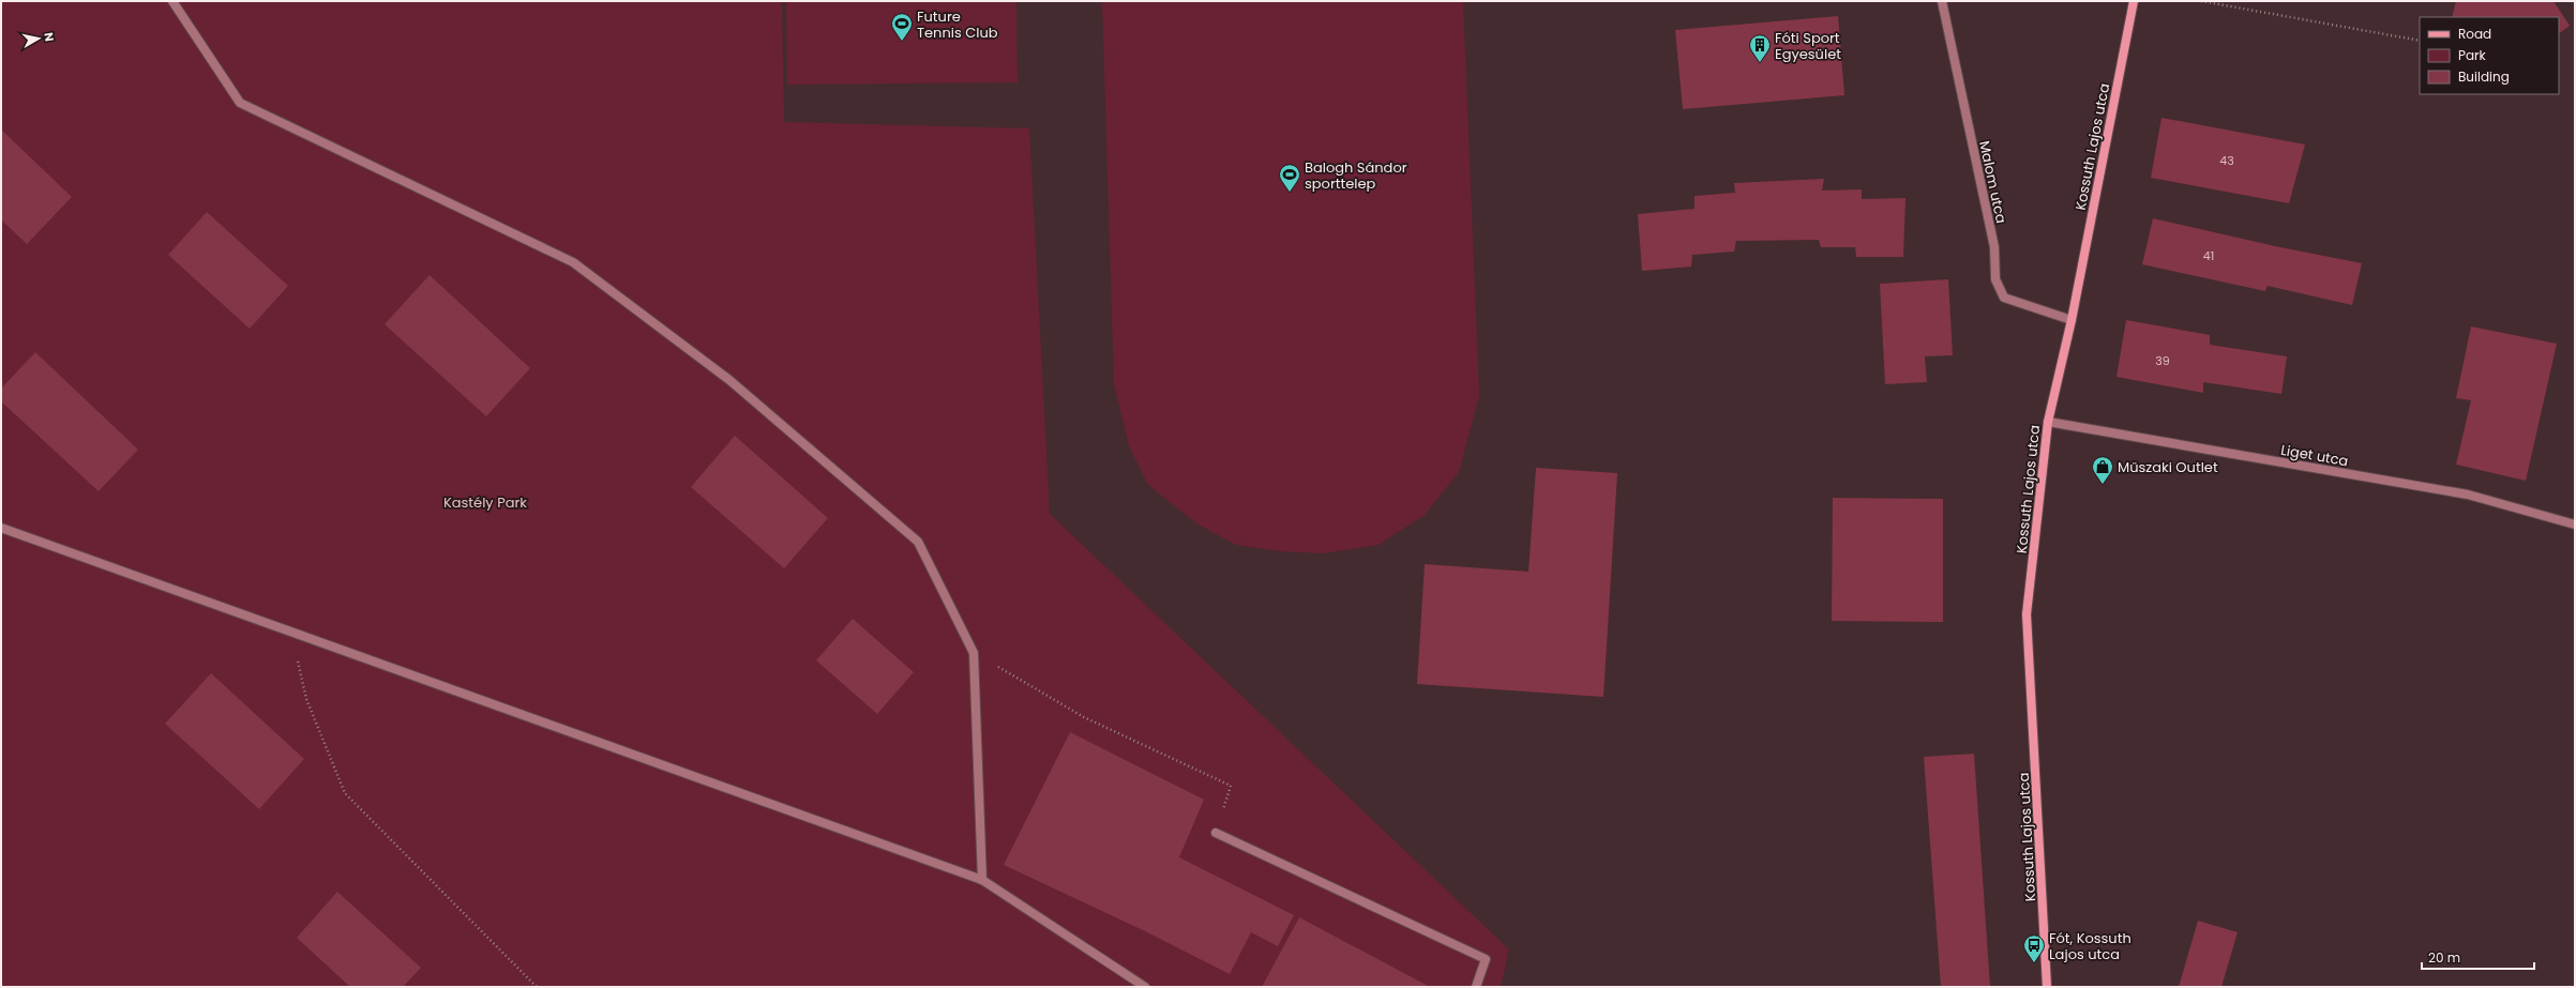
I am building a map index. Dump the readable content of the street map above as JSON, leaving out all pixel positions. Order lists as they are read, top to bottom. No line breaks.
{"streets":{"main road":["Kossuth Lajos utca"],"street":["Malom utca","Liget utca"]},"crossings":[["Kossuth Lajos utca","Malom utca"],["Kossuth Lajos utca","Liget utca"]],"parks":["Kastély Park"],"places":{"sports":["Future Tennis Club","Balogh Sándor sporttelep"],"building":["Fóti Sport Egyesület"],"shop":["Műszaki Outlet"],"bus stop":["Fót, Kossuth Lajos utca"]},"house_numbers":["43","41","39"],"legend":["Road","Park","Building"],"scale_bar":"20 m","north":"right"}
